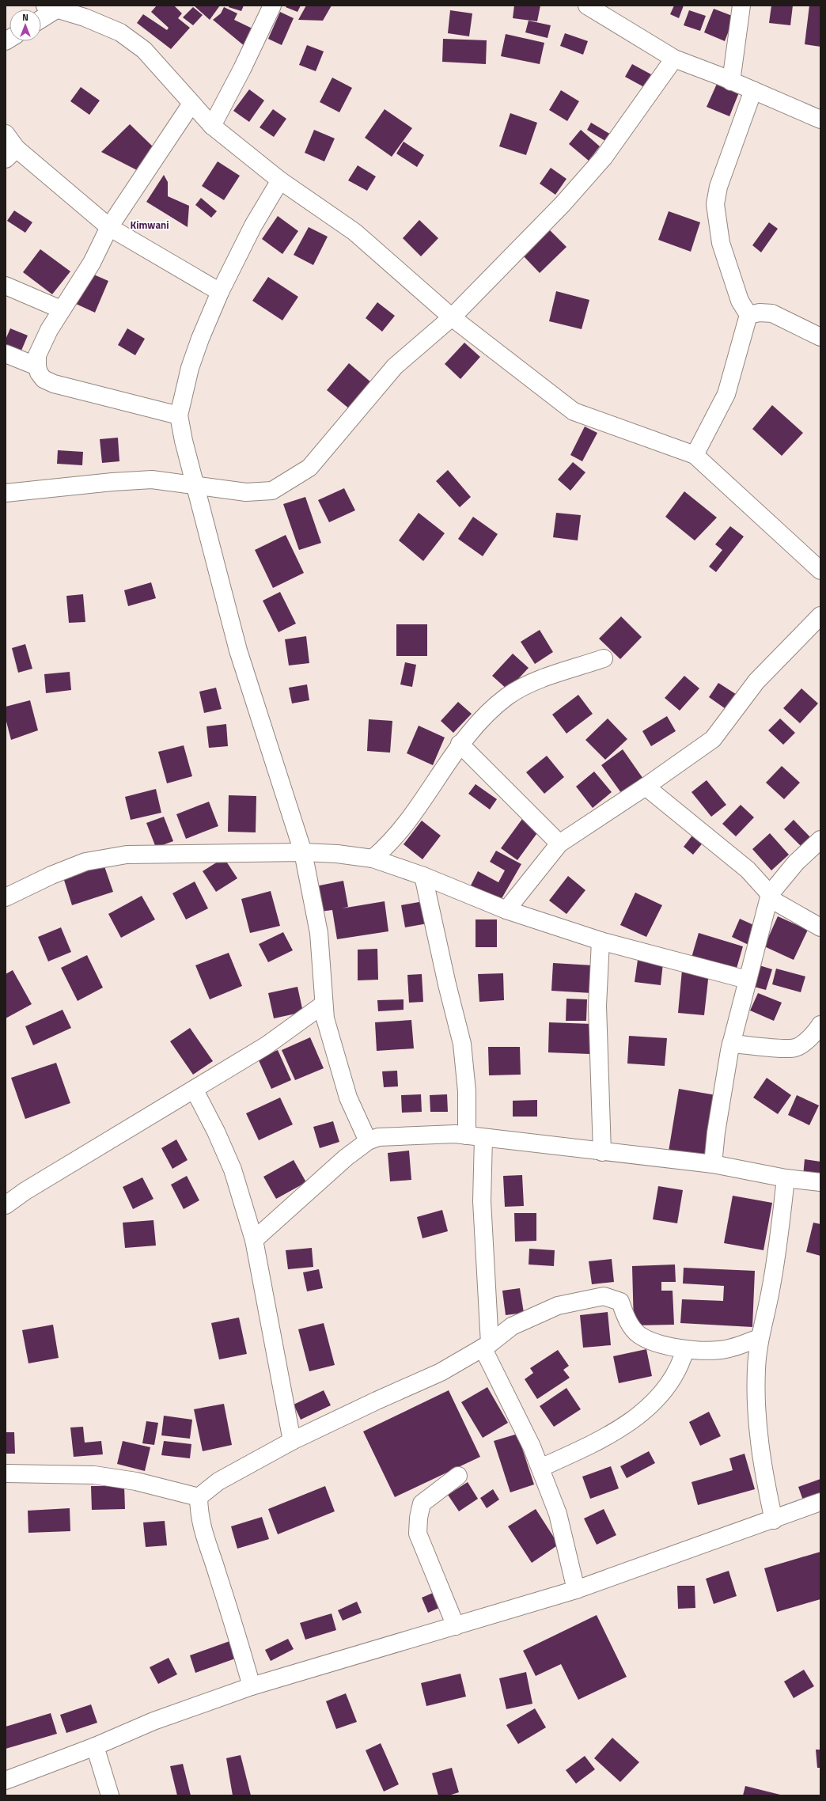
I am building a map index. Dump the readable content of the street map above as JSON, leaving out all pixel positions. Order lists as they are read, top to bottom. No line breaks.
{"districts":["Kimwani"],"north":"top"}
